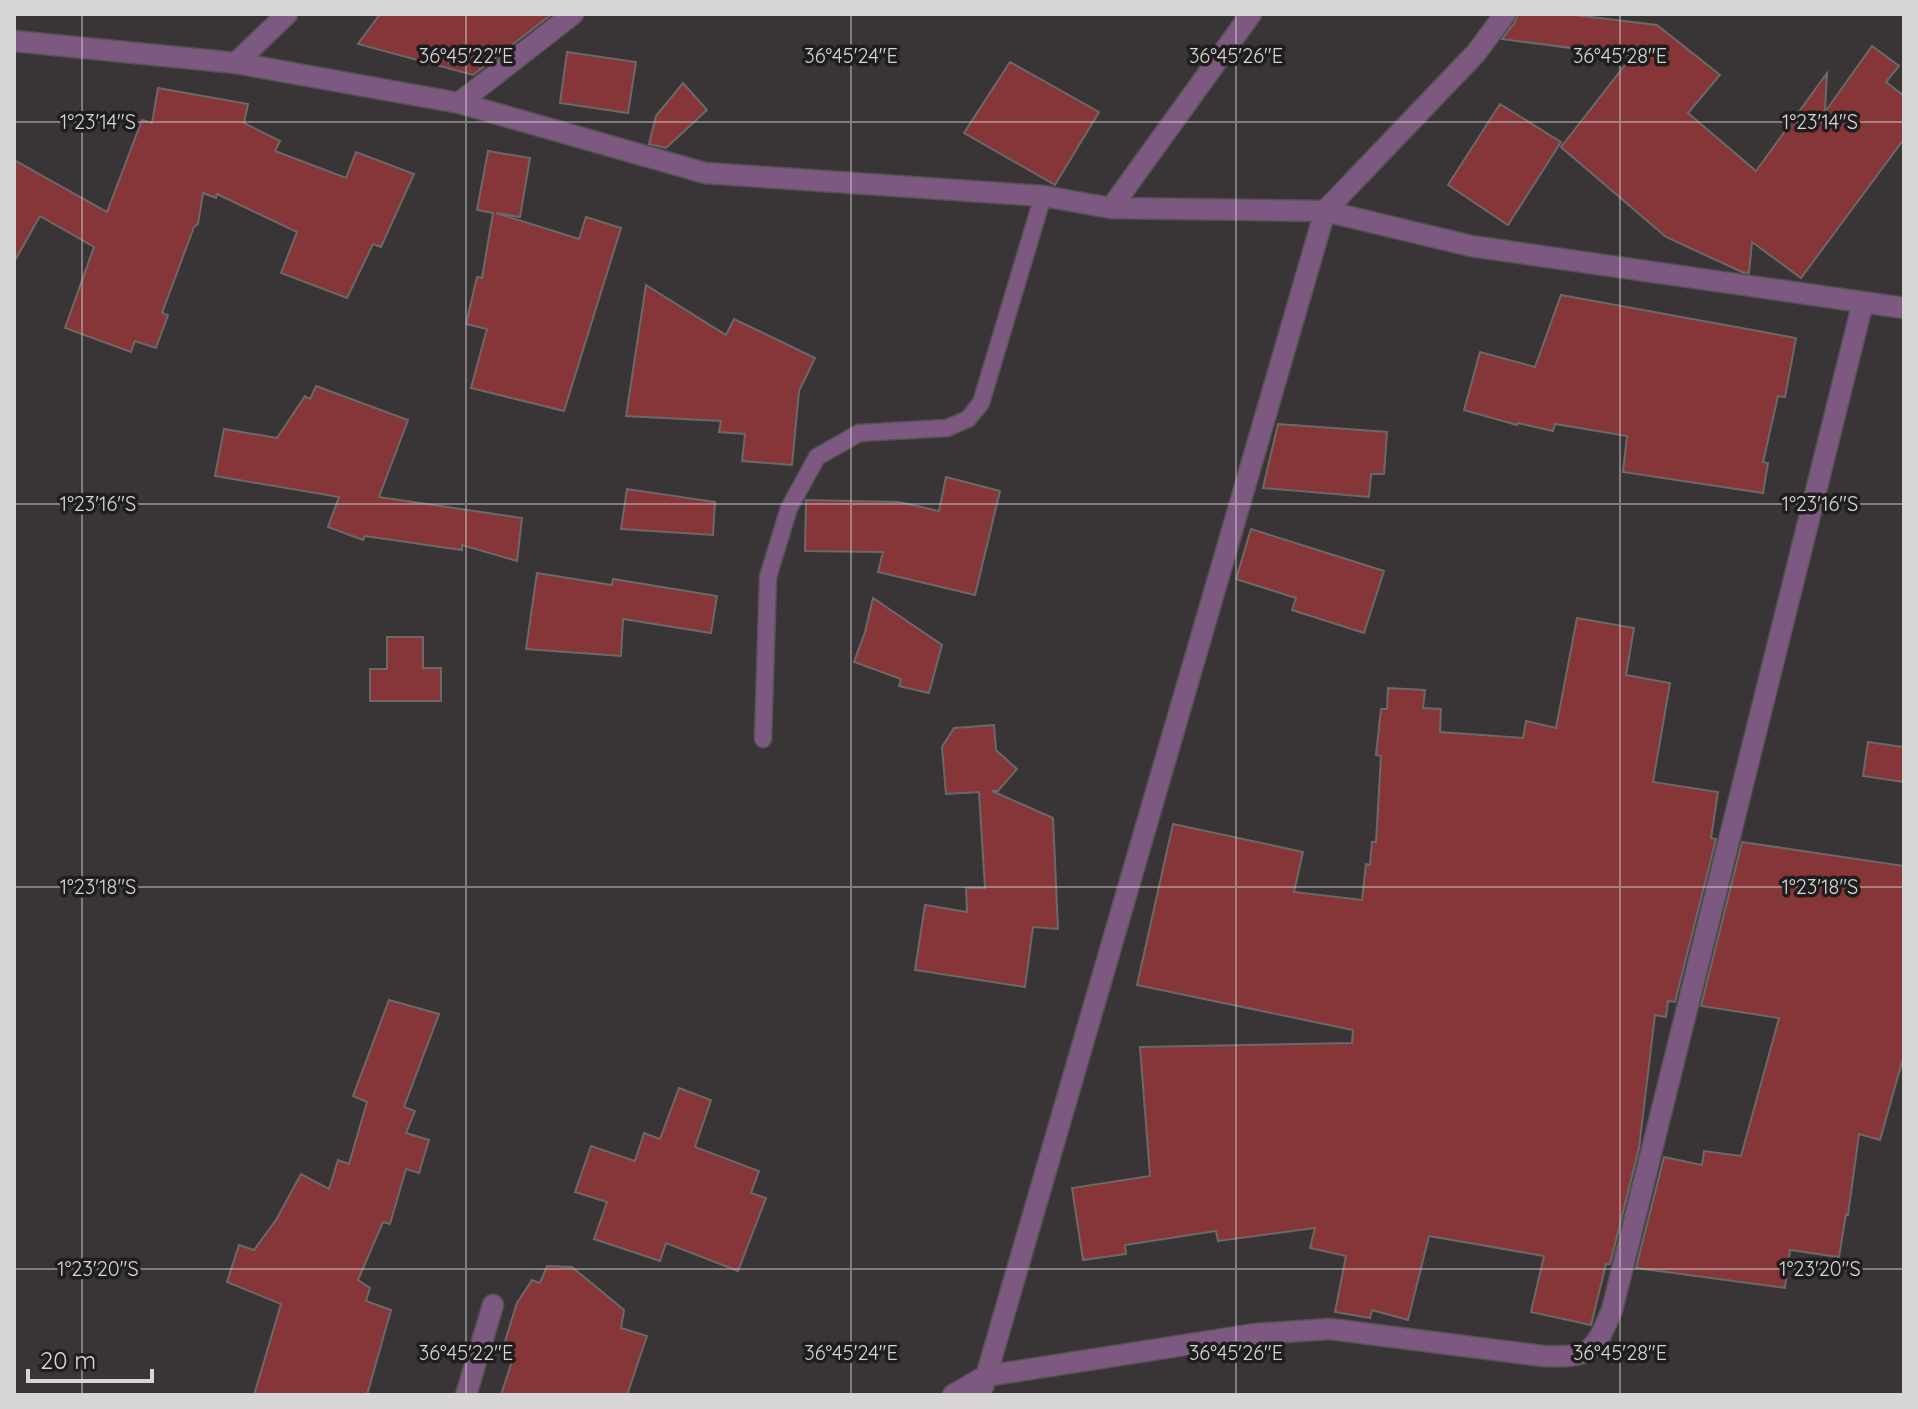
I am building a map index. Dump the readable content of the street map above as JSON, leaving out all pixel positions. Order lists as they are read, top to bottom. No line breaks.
{"scale_bar":"20 m","coordinates":["36°45'22\"E","36°45'24\"E","36°45'26\"E","36°45'28\"E","1°23'14\"S","1°23'16\"S","1°23'18\"S","1°23'20\"S"]}
